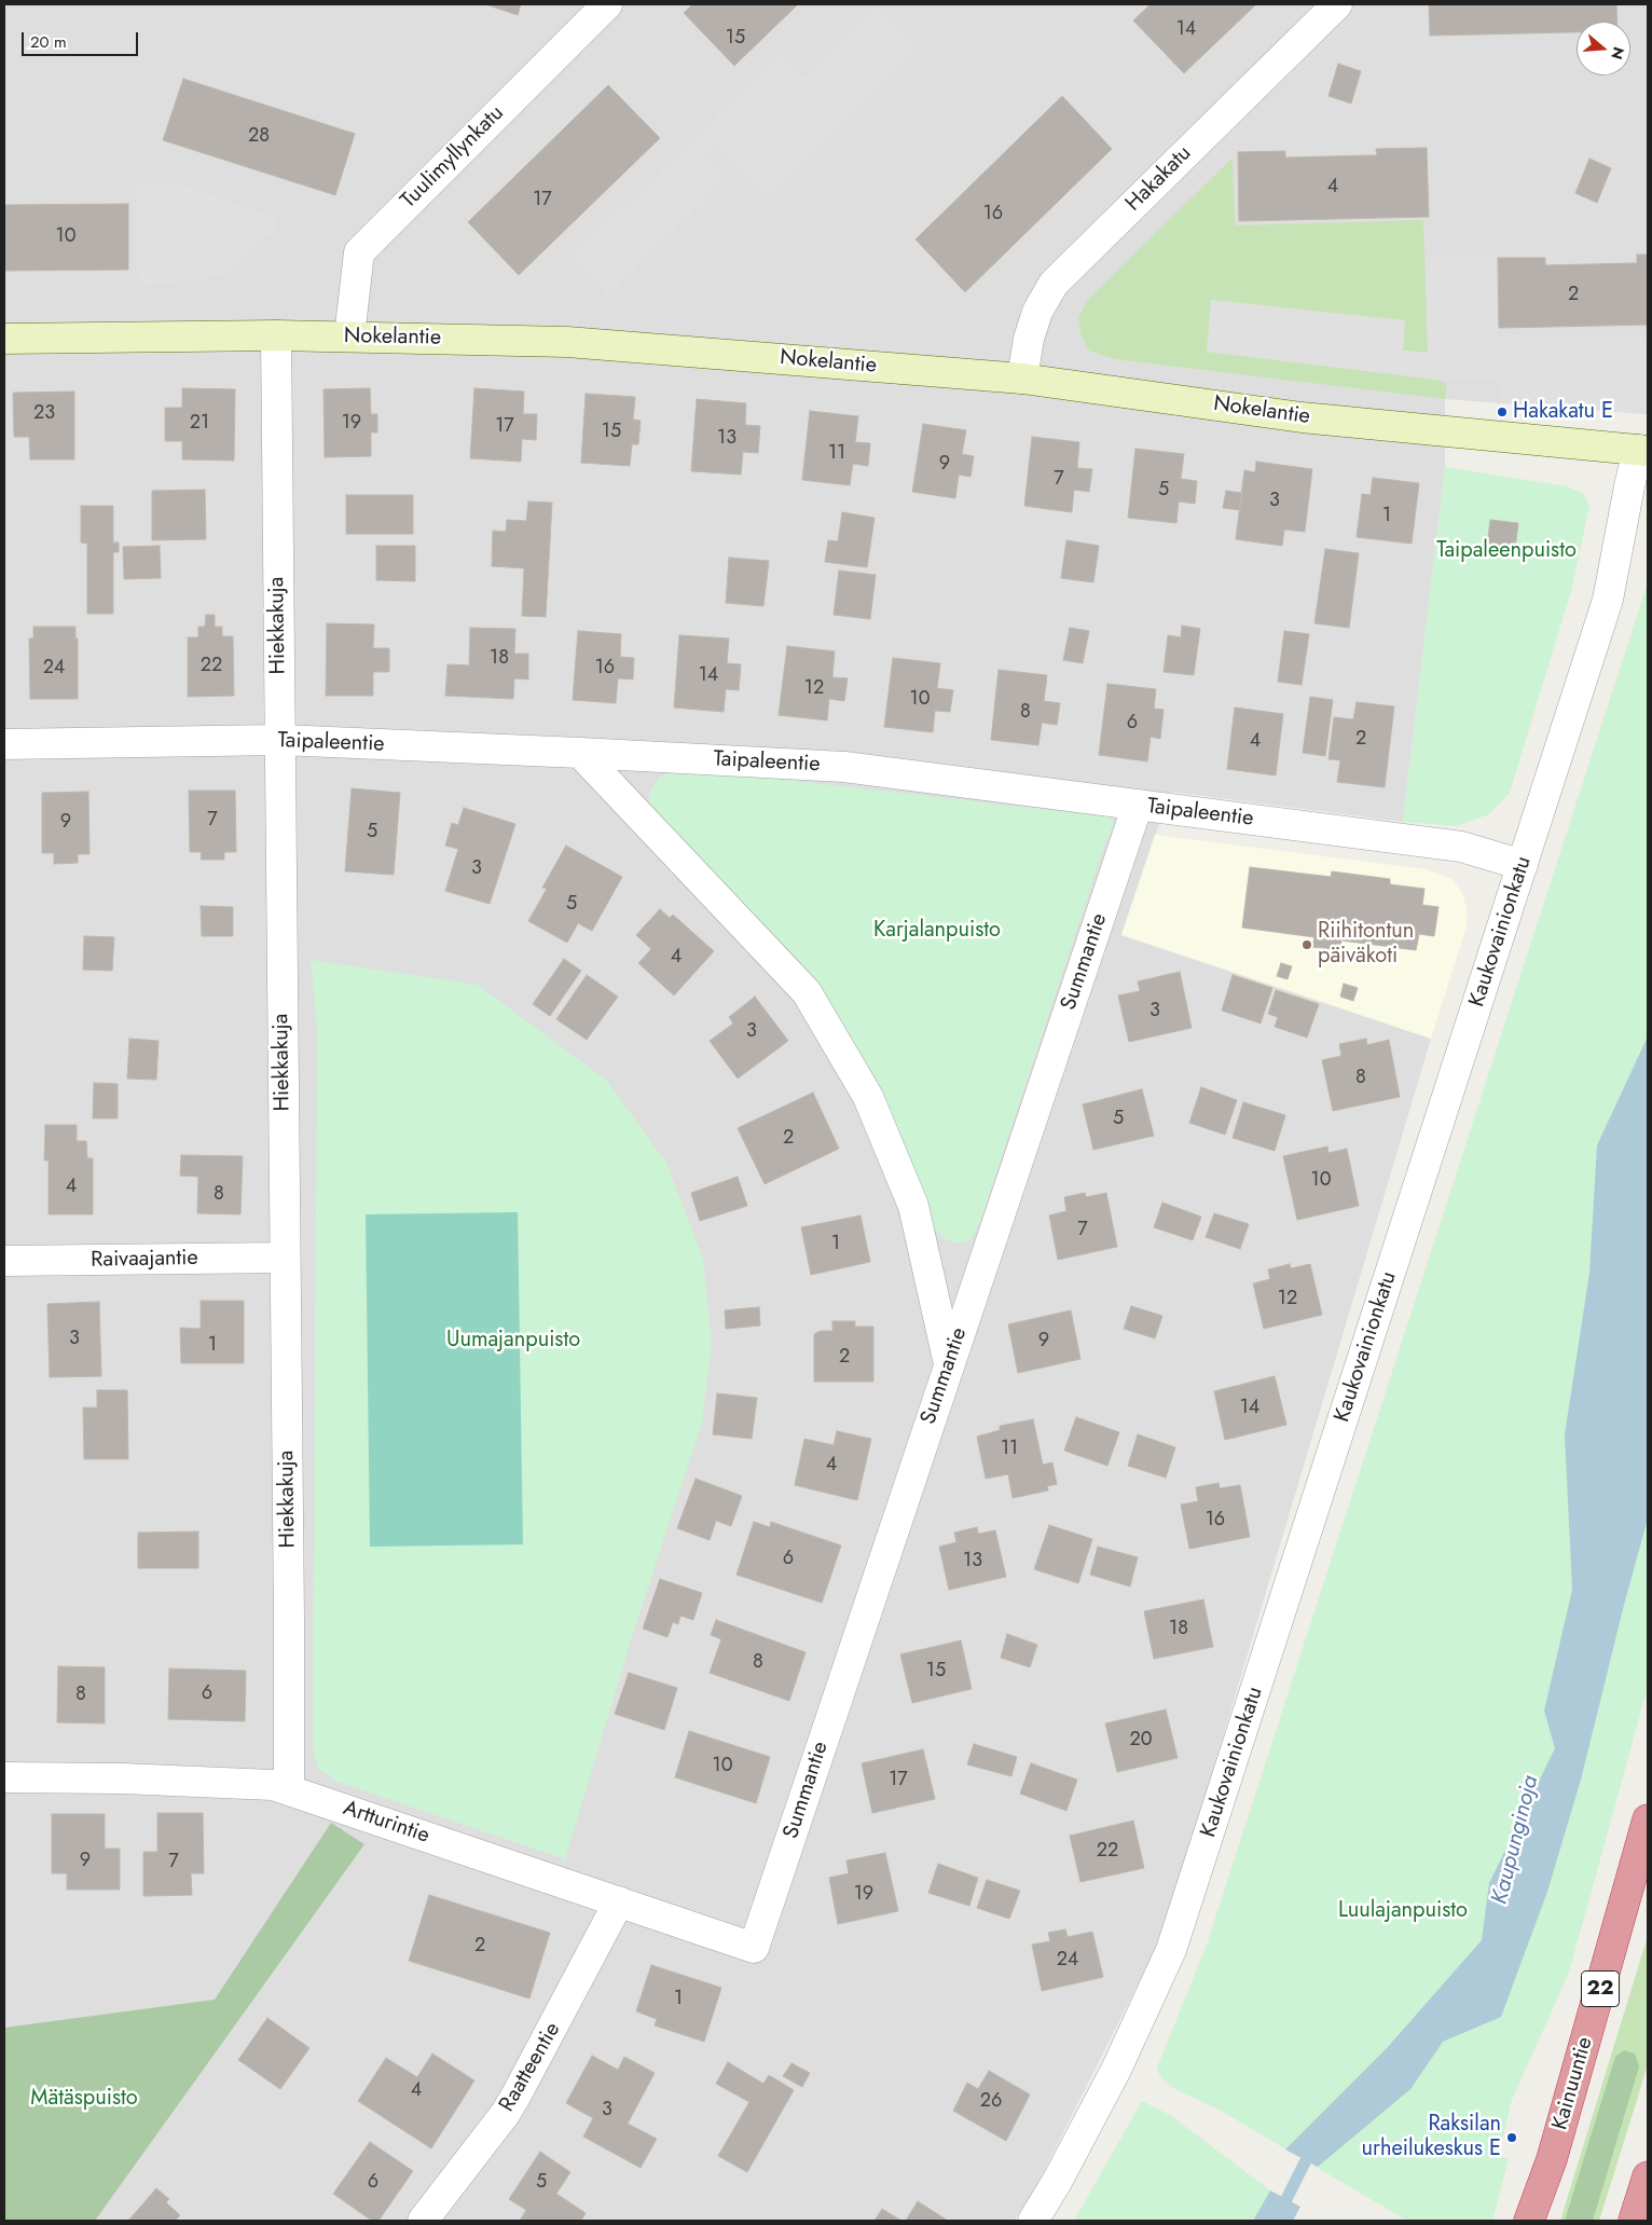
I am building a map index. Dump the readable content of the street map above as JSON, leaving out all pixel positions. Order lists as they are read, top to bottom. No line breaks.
{"streets":{"highway":["22","Kainuuntie"],"street":["Tuulimyllynkatu","Hakakatu","Nokelantie","Hiekkakuja","Taipaleentie","Kaukovainionkatu","Summantie","Raivaajantie","Artturintie","Raatteentie"]},"crossings":[["Tuulimyllynkatu","Nokelantie"],["Hakakatu","Nokelantie"],["Nokelantie","Hiekkakuja"],["Nokelantie","Kaukovainionkatu"],["Hiekkakuja","Taipaleentie"],["Hiekkakuja","Raivaajantie"],["Hiekkakuja","Artturintie"],["Taipaleentie","Kaukovainionkatu"],["Taipaleentie","Summantie"],["Summantie","Artturintie"],["Artturintie","Raatteentie"]],"water":["Kaupunginoja"],"parks":["Taipaleenpuisto","Karjalanpuisto","Uumajanpuisto","Luulajanpuisto","Mätäspuisto"],"places":["Hakakatu E","Riihitontun päiväkoti","Raksilan urheilukeskus E"],"house_numbers":["14","15","28","4","17","16","10","2","23","21","19","17","15","13","11","9","7","5","3","1","18","22","24","16","14","12","10","8","6","2","4","7","9","5","3","5","4","3","3","8","5","2","10","4","8","7","1","12","3","9","1","2","14","11","4","16","6","13","18","8","15","6","8","20","10","17","22","9","7","19","2","24","1","4","26","3","6","5"],"scale_bar":"20 m","north":"right"}
